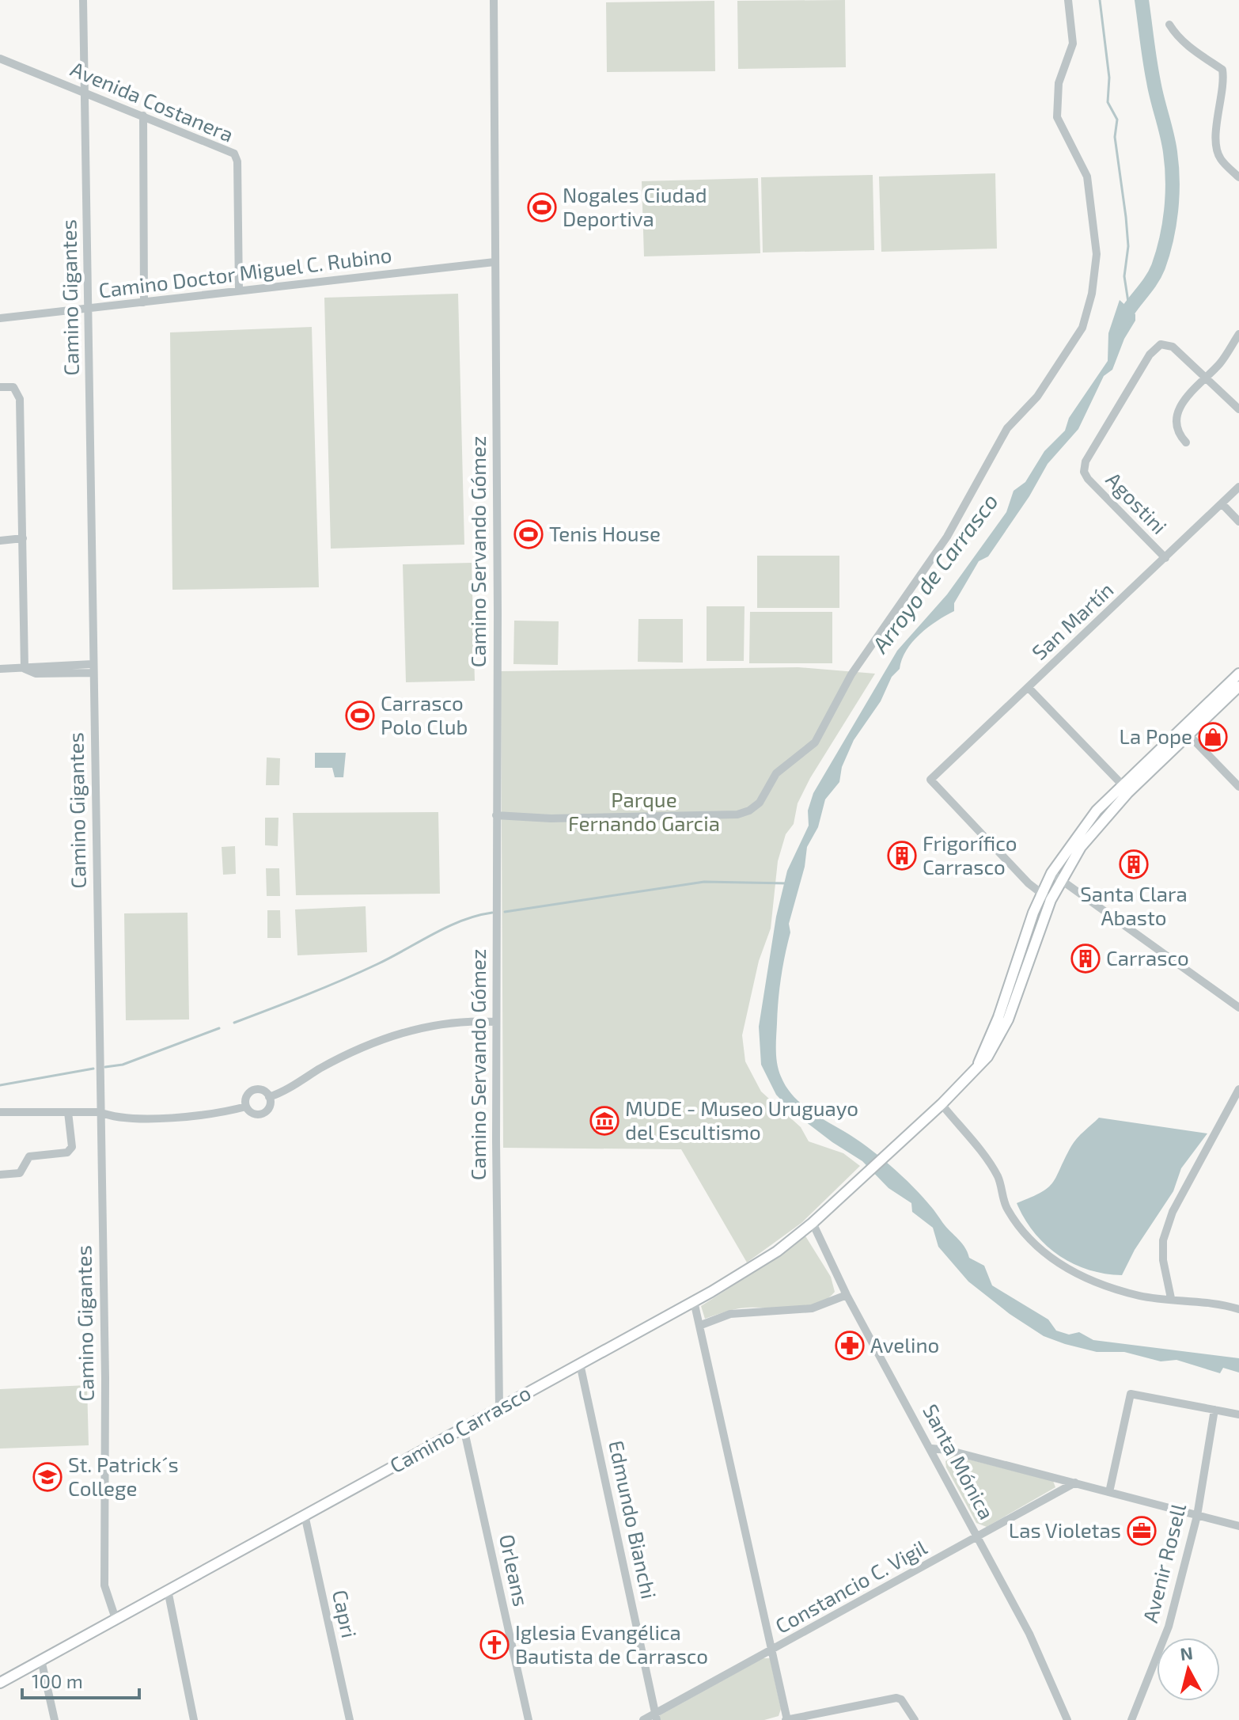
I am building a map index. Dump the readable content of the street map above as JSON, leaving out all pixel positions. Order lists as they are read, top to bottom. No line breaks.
{"streets":{"main road":["Camino Carrasco"],"street":["Avenida Costanera","Camino Doctor Miguel C. Rubino","Camino Gigantes","Agostini","Camino Servando Gómez","San Martín","Santa Mónica","Edmundo Bianchi","Avenir Rosell","Orleans","Constancio C. Vigil","Capri"]},"crossings":[["Avenida Costanera","Camino Doctor Miguel C. Rubino"],["Avenida Costanera","Camino Gigantes"],["Camino Doctor Miguel C. Rubino","Camino Gigantes"],["Camino Doctor Miguel C. Rubino","Camino Servando Gómez"],["Camino Gigantes","Camino Carrasco"],["Agostini","San Martín"],["Camino Servando Gómez","Camino Carrasco"],["San Martín","Camino Carrasco"],["Camino Carrasco","Santa Mónica"],["Camino Carrasco","Edmundo Bianchi"],["Camino Carrasco","Orleans"],["Camino Carrasco","Capri"],["Santa Mónica","Constancio C. Vigil"],["Edmundo Bianchi","Constancio C. Vigil"]],"water":["Arroyo de Carrasco"],"parks":["Parque Fernando Garcia"],"places":{"sports":["Nogales Ciudad Deportiva","Tenis House","Carrasco Polo Club"],"shop":["La Pope"],"building":["Frigorífico Carrasco","Santa Clara Abasto","Carrasco"],"museum":["MUDE - Museo Uruguayo del Escultismo"],"pharmacy":["Avelino"],"school or university":["St. Patrick´s College"],"office":["Las Violetas"],"church":["Iglesia Evangélica Bautista de Carrasco"]},"scale_bar":"100 m","north":"top"}
